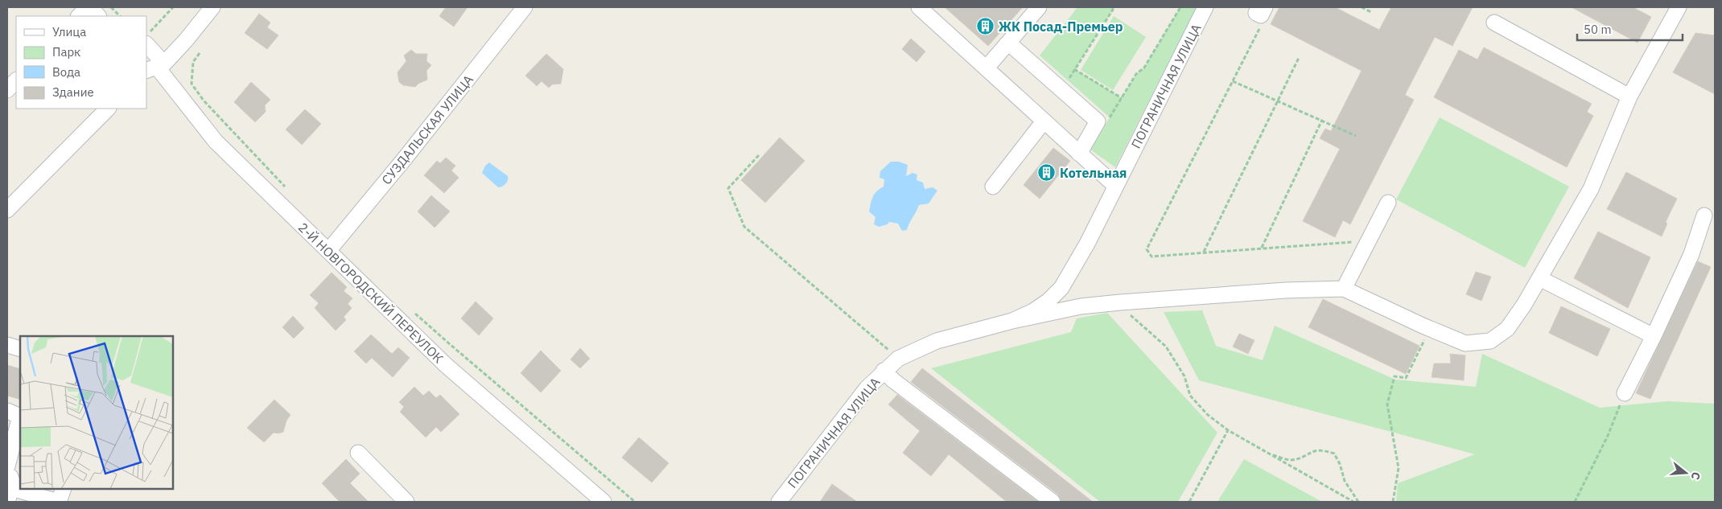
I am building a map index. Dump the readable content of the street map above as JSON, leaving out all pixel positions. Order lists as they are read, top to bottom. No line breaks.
{"streets":{"street":["ПОГРАНИЧНАЯ УЛИЦА","СУЗДАЛЬСКАЯ УЛИЦА","2-Й НОВГОРОДСКИЙ ПЕРЕУЛОК"]},"crossings":[["СУЗДАЛЬСКАЯ УЛИЦА","2-Й НОВГОРОДСКИЙ ПЕРЕУЛОК"]],"places":{"building":["ЖК Посад-Премьер","Котельная"]},"legend":["Улица","Парк","Вода","Здание"],"scale_bar":"50 m","north":"right"}
